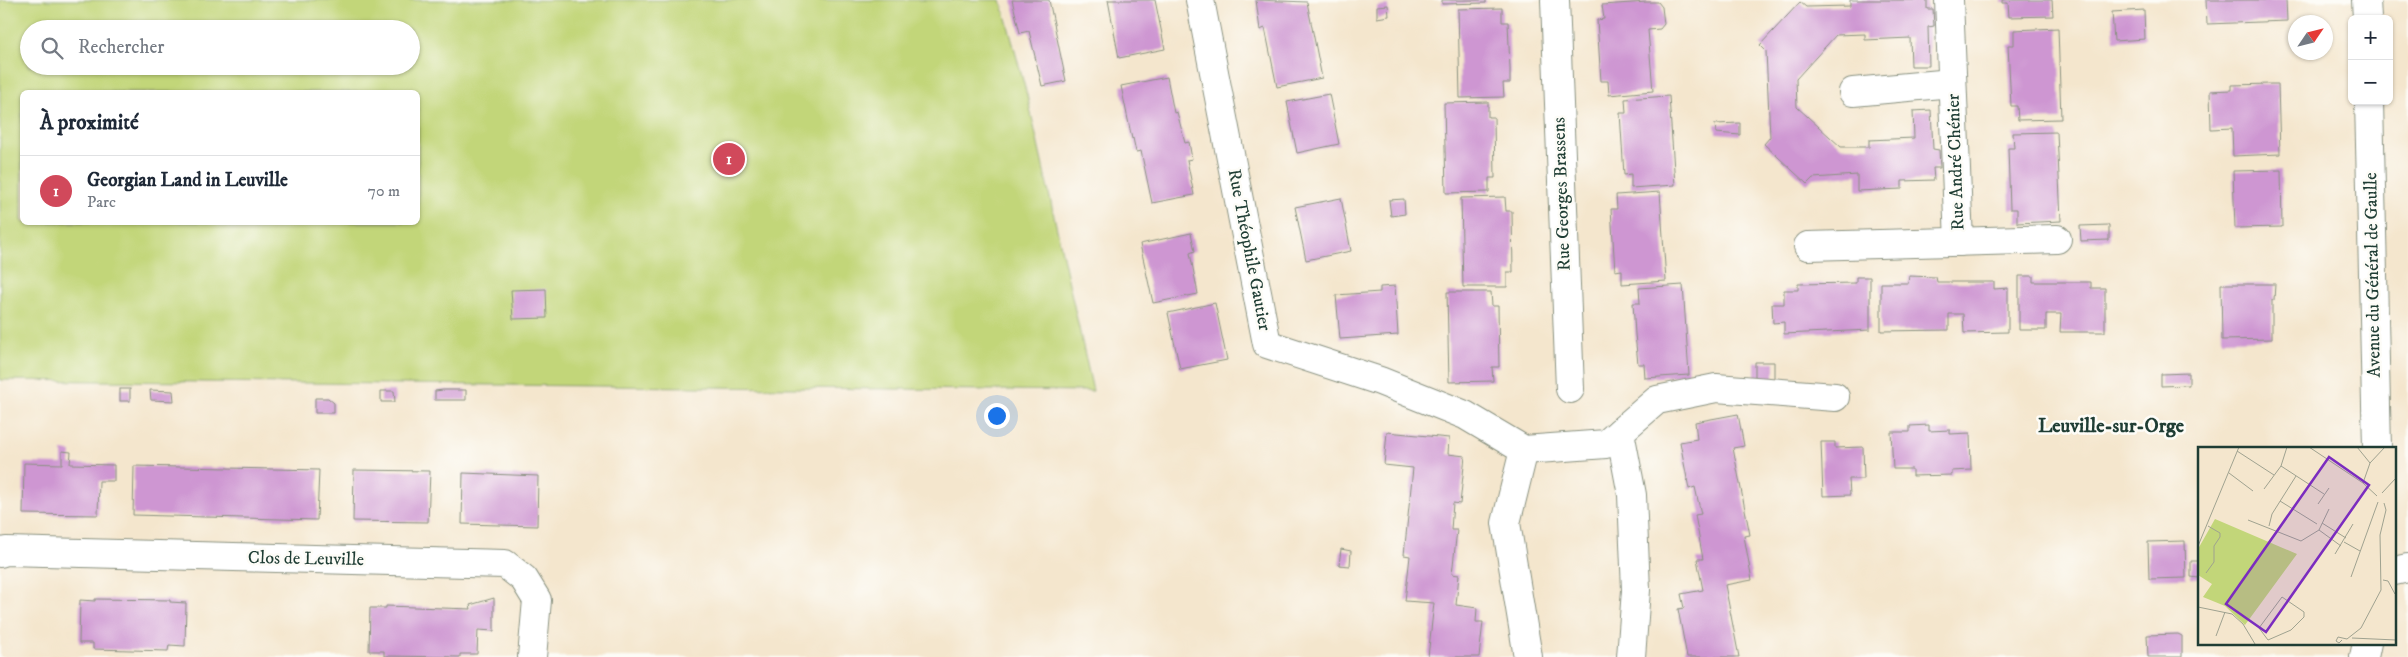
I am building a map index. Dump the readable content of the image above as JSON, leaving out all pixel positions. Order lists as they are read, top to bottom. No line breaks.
{"streets":{"street":["Rue André Chénier","Rue Georges Brassens","Rue Théophile Gautier","Avenue du Général de Gaulle","Clos de Leuville"]},"districts":["Leuville-sur-Orge"],"north":"top right","page":{"map_buttons":["+","−"],"search":"Rechercher","heading":"À proximité","pins":"1","list":[{"mark":"1","name":"Georgian Land in Leuville","note":"Parc","value":"70 m"}]}}
